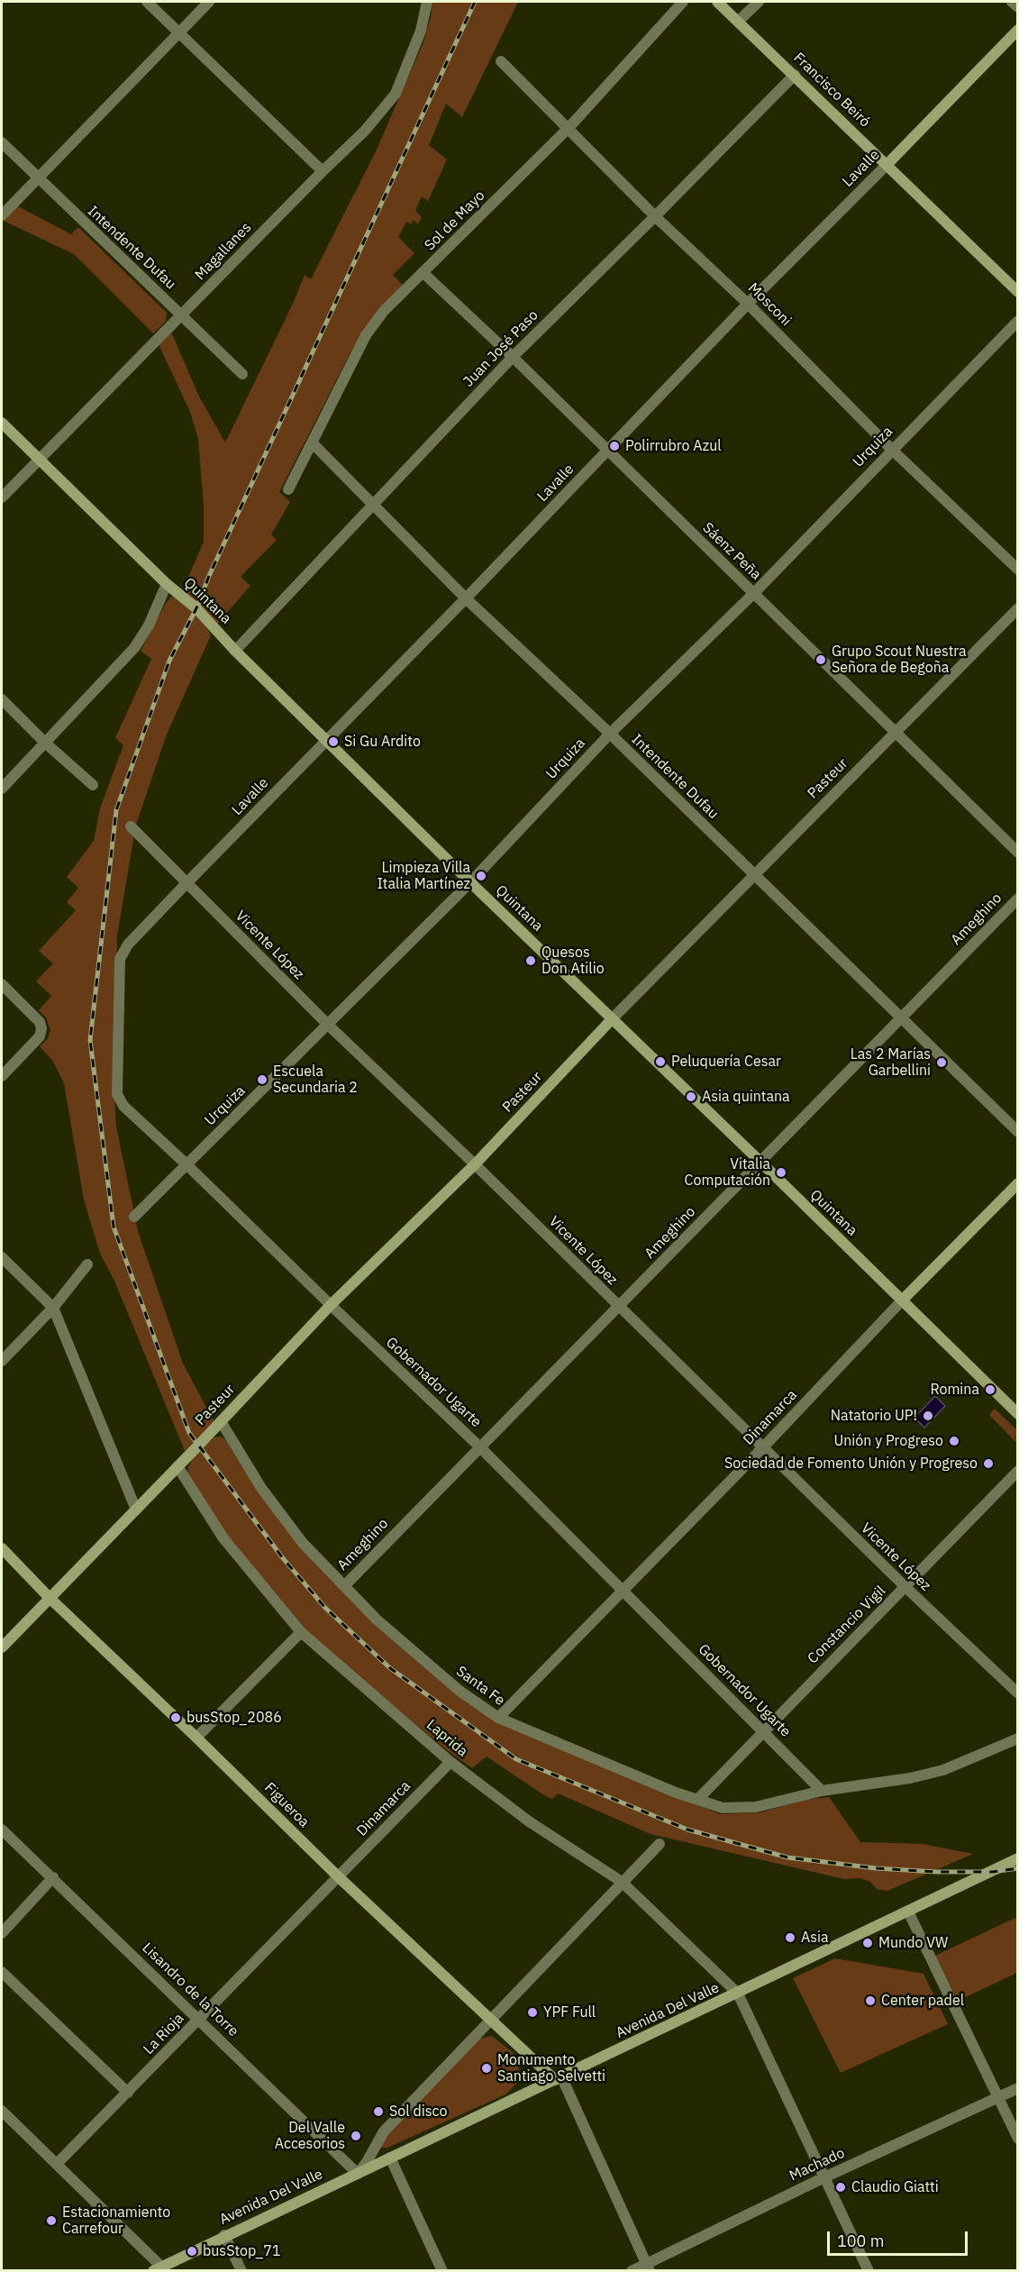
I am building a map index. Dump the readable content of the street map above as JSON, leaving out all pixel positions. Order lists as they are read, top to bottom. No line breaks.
{"streets":{"street":["Francisco Beiró","Lavalle","Sol de Mayo","Intendente Dufau","Magallanes","Mosconi","Juan José Paso","Urquiza","Sáenz Peña","Quintana","Pasteur","Ameghino","Vicente López","Gobernador Ugarte","Dinamarca","Constancio Vigil","Santa Fe","Laprida","Figueroa","Lisandro de la Torre","Avenida Del Valle","La Rioja","Machado"]},"crossings":[["Francisco Beiró","Lavalle"],["Francisco Beiró","Juan José Paso"],["Lavalle","Intendente Dufau"],["Lavalle","Mosconi"],["Lavalle","Sáenz Peña"],["Lavalle","Quintana"],["Lavalle","Vicente López"],["Lavalle","Gobernador Ugarte"],["Sol de Mayo","Intendente Dufau"],["Sol de Mayo","Mosconi"],["Sol de Mayo","Sáenz Peña"],["Intendente Dufau","Magallanes"],["Intendente Dufau","Juan José Paso"],["Intendente Dufau","Urquiza"],["Intendente Dufau","Pasteur"],["Intendente Dufau","Ameghino"],["Magallanes","Quintana"],["Mosconi","Juan José Paso"],["Mosconi","Urquiza"],["Juan José Paso","Sáenz Peña"],["Juan José Paso","Quintana"],["Urquiza","Sáenz Peña"],["Urquiza","Quintana"],["Urquiza","Vicente López"],["Urquiza","Gobernador Ugarte"],["Sáenz Peña","Pasteur"],["Quintana","Pasteur"],["Quintana","Ameghino"],["Quintana","Dinamarca"],["Pasteur","Vicente López"],["Pasteur","Gobernador Ugarte"],["Pasteur","Santa Fe"],["Pasteur","Laprida"],["Pasteur","Figueroa"],["Ameghino","Vicente López"],["Ameghino","Gobernador Ugarte"],["Ameghino","Santa Fe"],["Vicente López","Dinamarca"],["Vicente López","Constancio Vigil"],["Gobernador Ugarte","Dinamarca"],["Gobernador Ugarte","Constancio Vigil"],["Gobernador Ugarte","Santa Fe"],["Dinamarca","Santa Fe"],["Dinamarca","Laprida"],["Dinamarca","Figueroa"],["Dinamarca","La Rioja"],["Constancio Vigil","Santa Fe"],["Laprida","Avenida Del Valle"],["Figueroa","Avenida Del Valle"],["Figueroa","La Rioja"],["Lisandro de la Torre","Avenida Del Valle"],["Lisandro de la Torre","La Rioja"]],"places":["Polirrubro Azul","Grupo Scout Nuestra Señora de Begoña","Si Gu Ardito","Limpieza Villa Italia Martínez","Quesos Don Atilio","Peluquería Cesar","Las 2 Marías Garbellini","Escuela Secundaria 2","Asia quintana","Vitalia Computación","Romina","Natatorio UP!","Unión y Progreso","Sociedad de Fomento Unión y Progreso","busStop_2086","Asia","Mundo VW","Center padel","YPF Full","Monumento Santiago Selvetti","Sol disco","Del Valle Accesorios","Claudio Giatti","Estacionamiento Carrefour","busStop_71"],"scale_bar":"100 m"}
